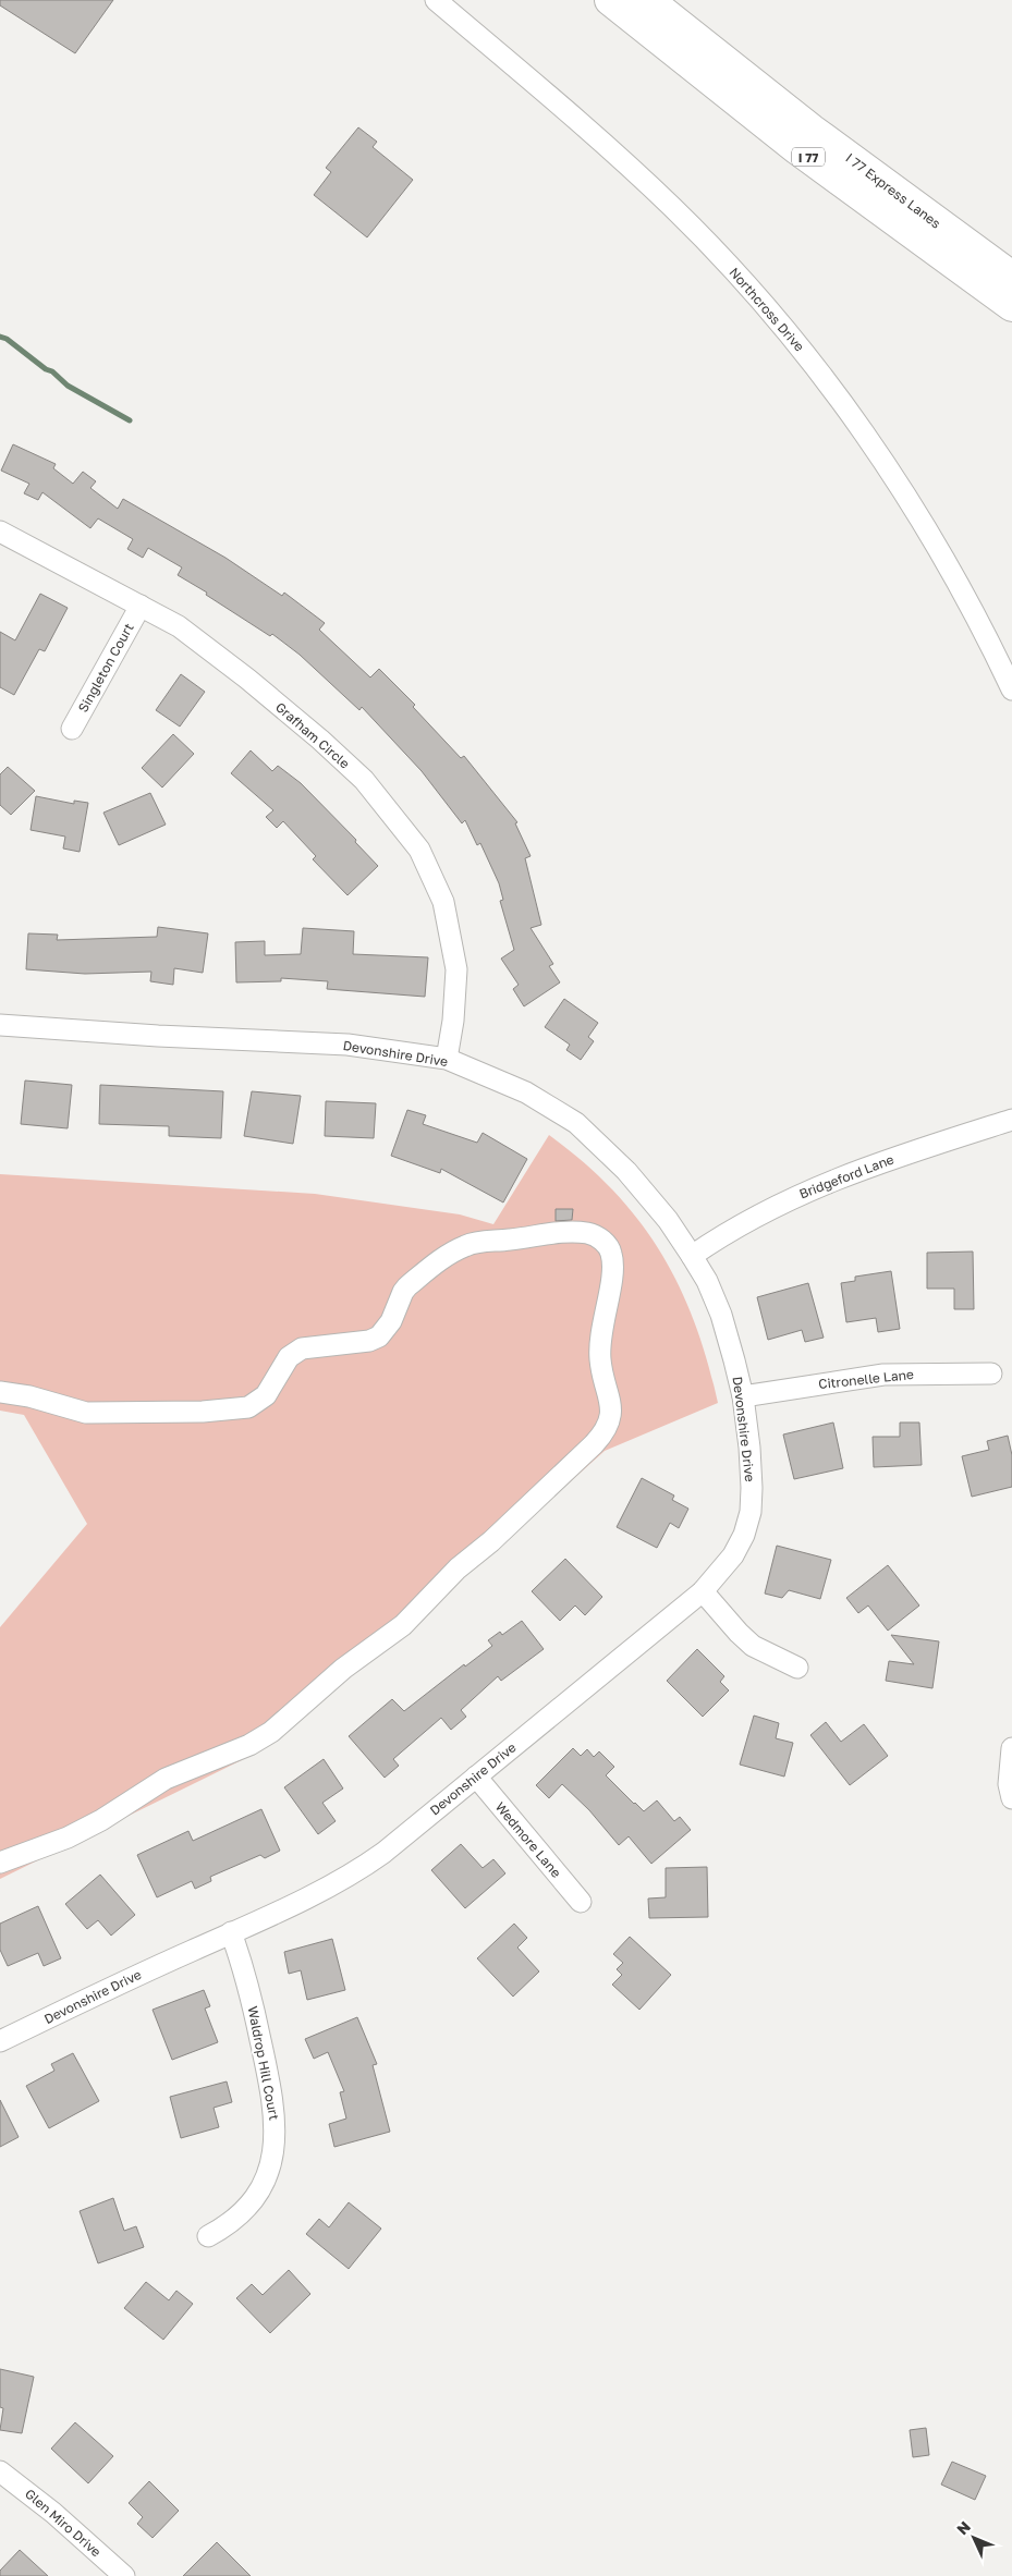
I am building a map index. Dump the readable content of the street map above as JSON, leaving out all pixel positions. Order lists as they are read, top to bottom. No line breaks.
{"streets":{"highway":["I 77","I 77 Express Lanes"],"street":["Northcross Drive","Singleton Court","Grafham Circle","Devonshire Drive","Bridgeford Lane","Citronelle Lane","Wedmore Lane","Waldrop Hill Court","Glen Miro Drive"]},"crossings":[["Singleton Court","Grafham Circle"],["Grafham Circle","Devonshire Drive"],["Devonshire Drive","Bridgeford Lane"],["Devonshire Drive","Citronelle Lane"],["Devonshire Drive","Wedmore Lane"],["Devonshire Drive","Waldrop Hill Court"]],"north":"top left"}
